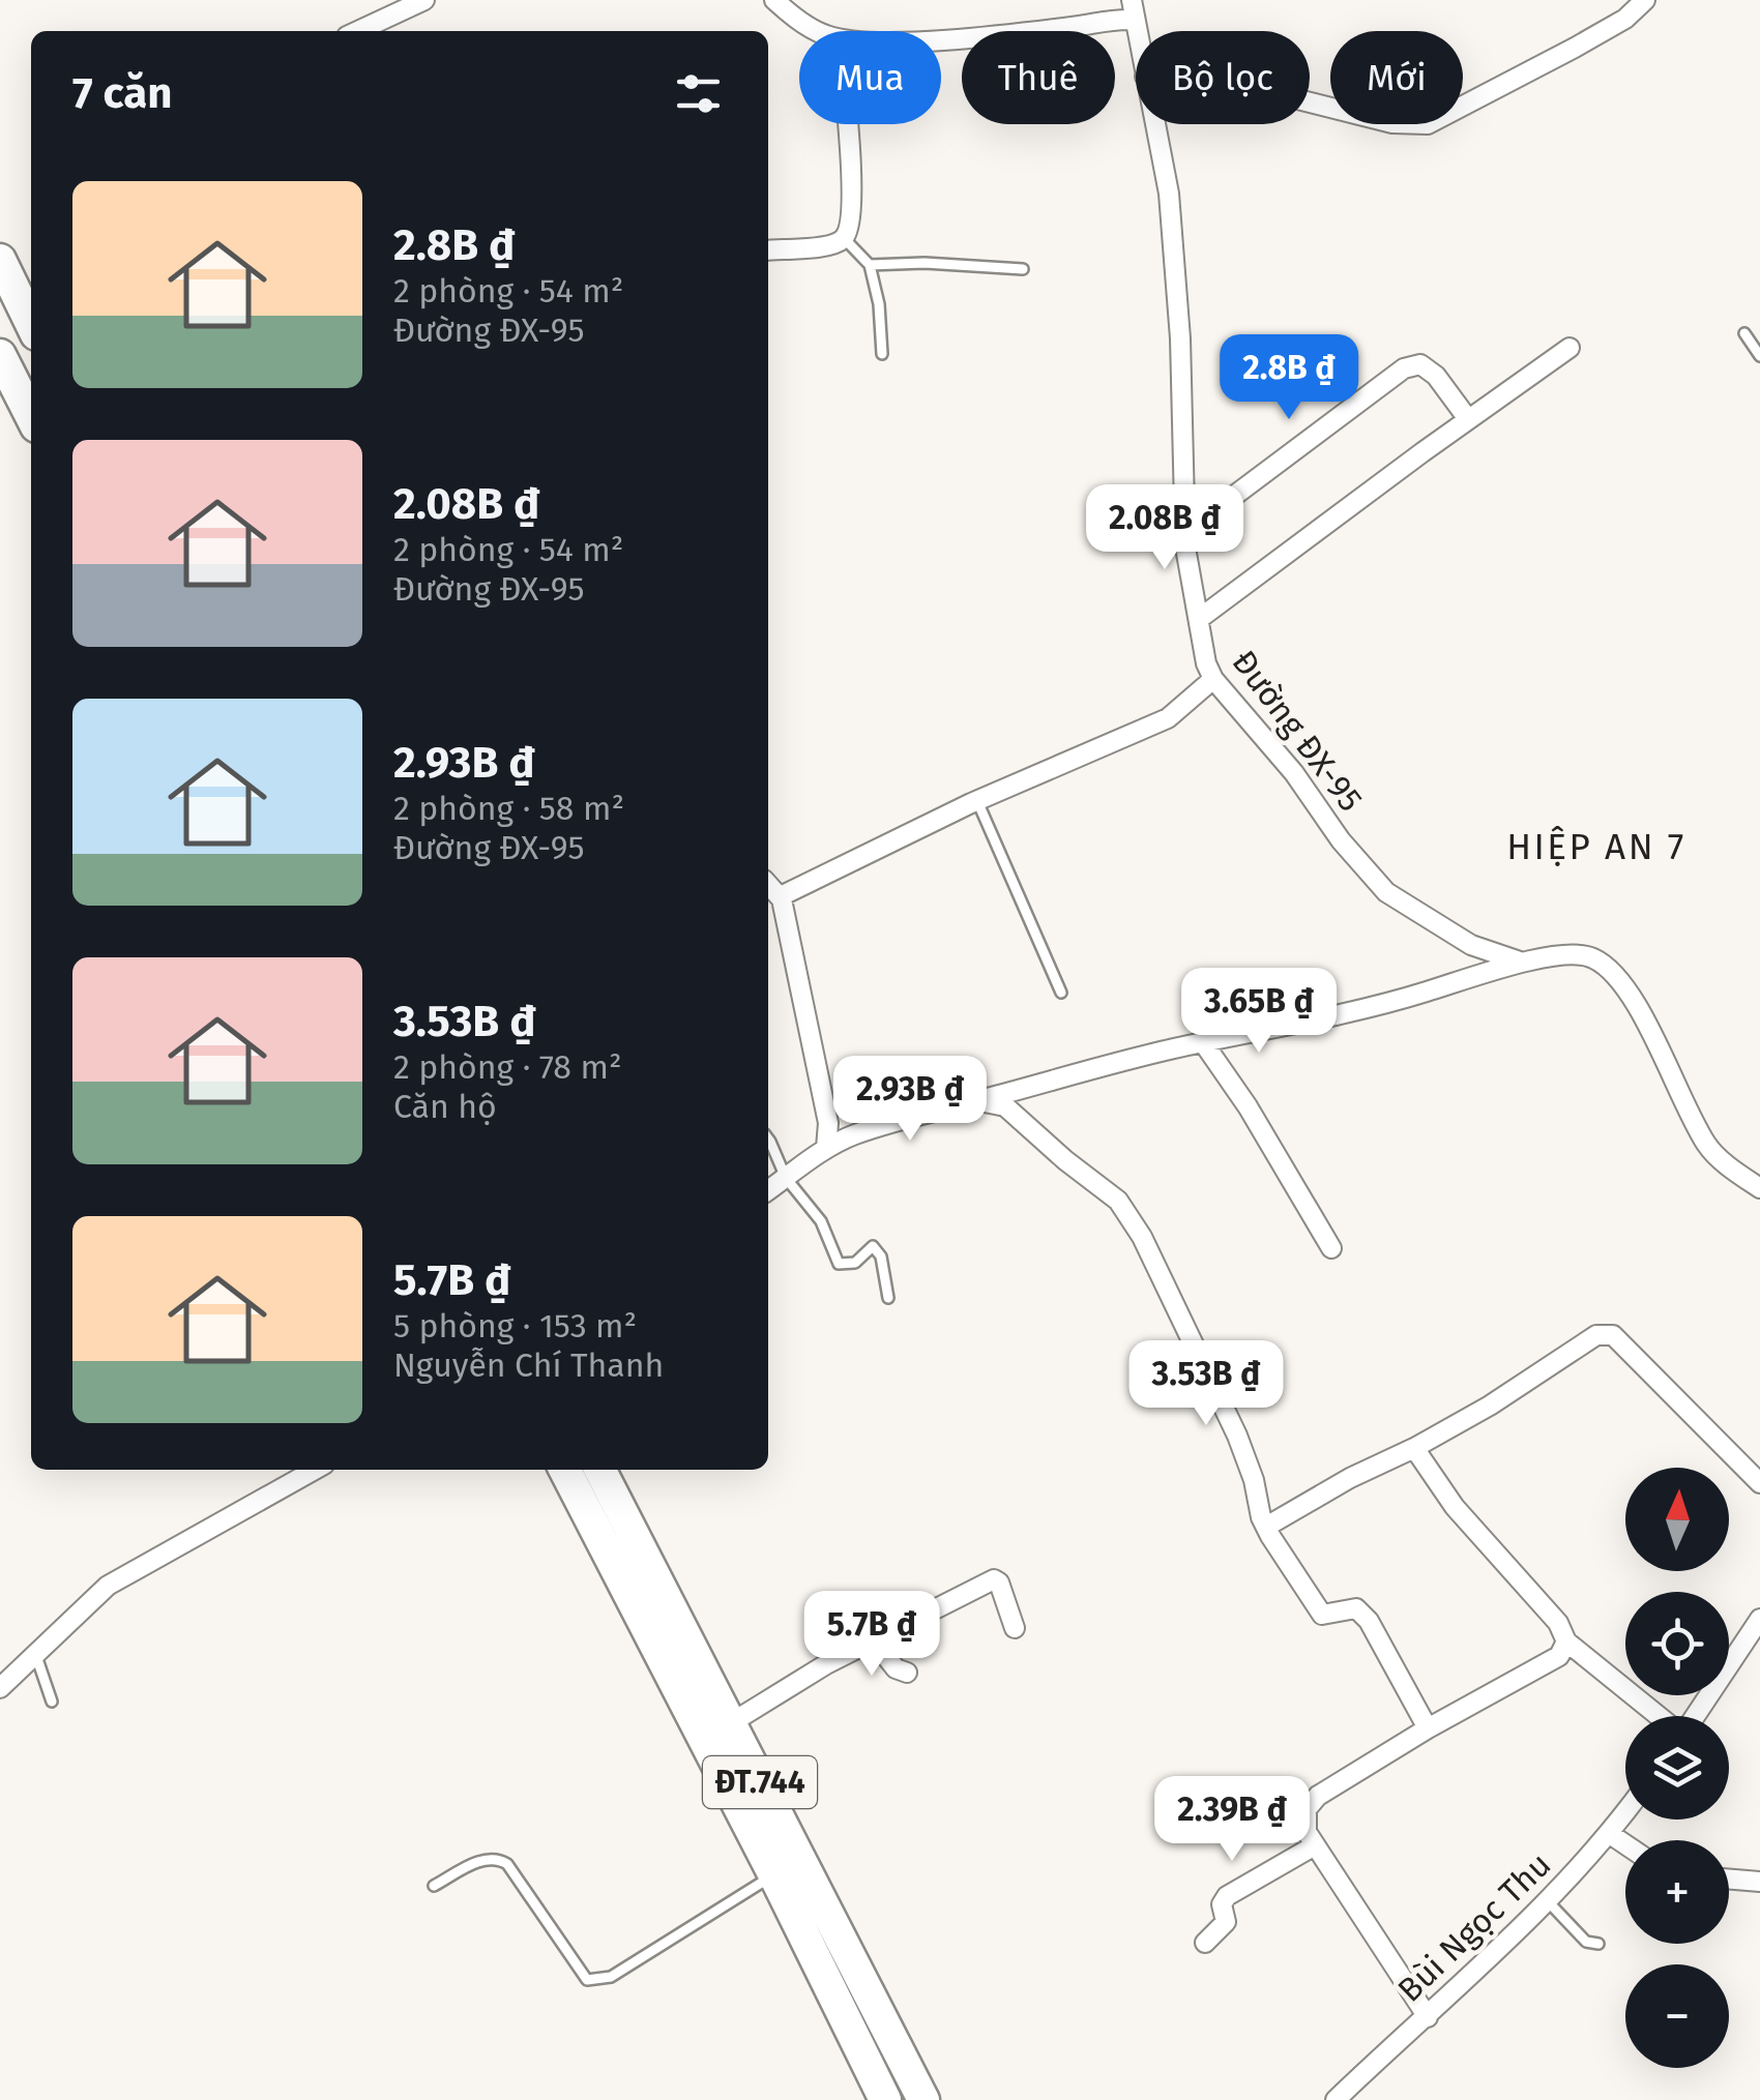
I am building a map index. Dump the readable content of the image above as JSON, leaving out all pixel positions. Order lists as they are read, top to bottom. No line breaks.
{"streets":{"main road":["ĐT.744"],"street":["Đường ĐX-95","Bùi Ngọc Thu"]},"districts":["HIỆP AN 7"],"north":"top","page":{"chip":["Mua","Thuê","Bộ lọc","Mới"],"heading":"7 căn","list":[{"name":"2.8B ₫","note":"2 phòng · 54 m² · Đường ĐX-95"},{"name":"2.08B ₫","note":"2 phòng · 54 m² · Đường ĐX-95"},{"name":"2.93B ₫","note":"2 phòng · 58 m² · Đường ĐX-95"},{"name":"3.53B ₫","note":"2 phòng · 78 m² · Căn hộ"},{"name":"5.7B ₫","note":"5 phòng · 153 m² · Nguyễn Chí Thanh"}],"price":["2.8B ₫","2.08B ₫","3.65B ₫","2.93B ₫","3.53B ₫","5.7B ₫","2.39B ₫"],"map_buttons":["+","−"]}}
